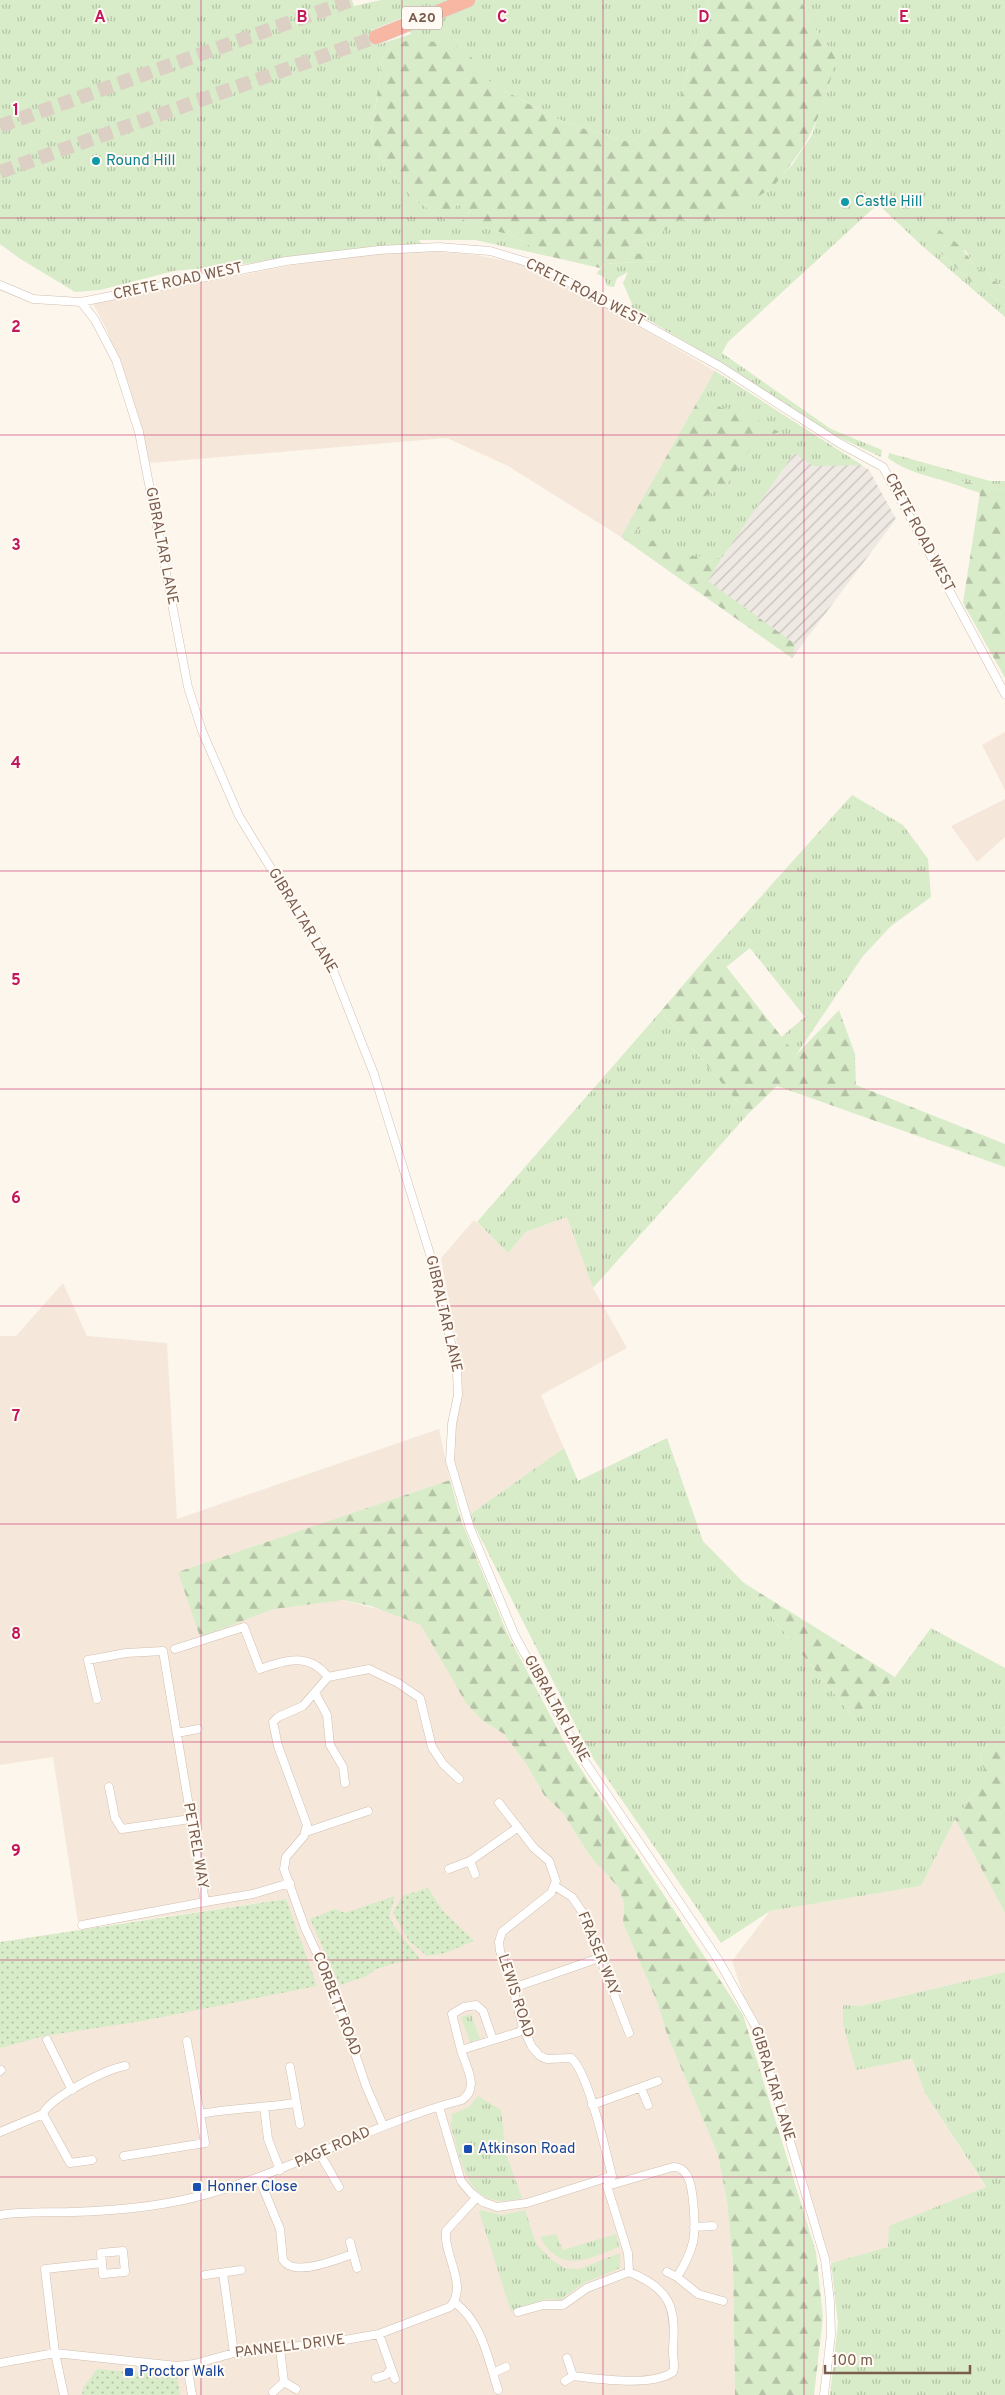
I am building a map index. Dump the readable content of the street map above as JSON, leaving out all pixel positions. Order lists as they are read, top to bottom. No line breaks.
{"streets":{"highway":["A20"],"street":["CRETE ROAD WEST","GIBRALTAR LANE","PETREL WAY","FRASER WAY","LEWIS ROAD","CORBETT ROAD","PAGE ROAD","PANNELL DRIVE"]},"crossings":[["CRETE ROAD WEST","GIBRALTAR LANE"],["PETREL WAY","CORBETT ROAD"],["FRASER WAY","LEWIS ROAD"],["CORBETT ROAD","PAGE ROAD"]],"places":{"other":["Round Hill","Castle Hill"],"transit":["Atkinson Road","Honner Close","Proctor Walk"]},"scale_bar":"100 m","grid":{"columns":["A","B","C","D","E"],"rows":["1","2","3","4","5","6","7","8","9"]}}
